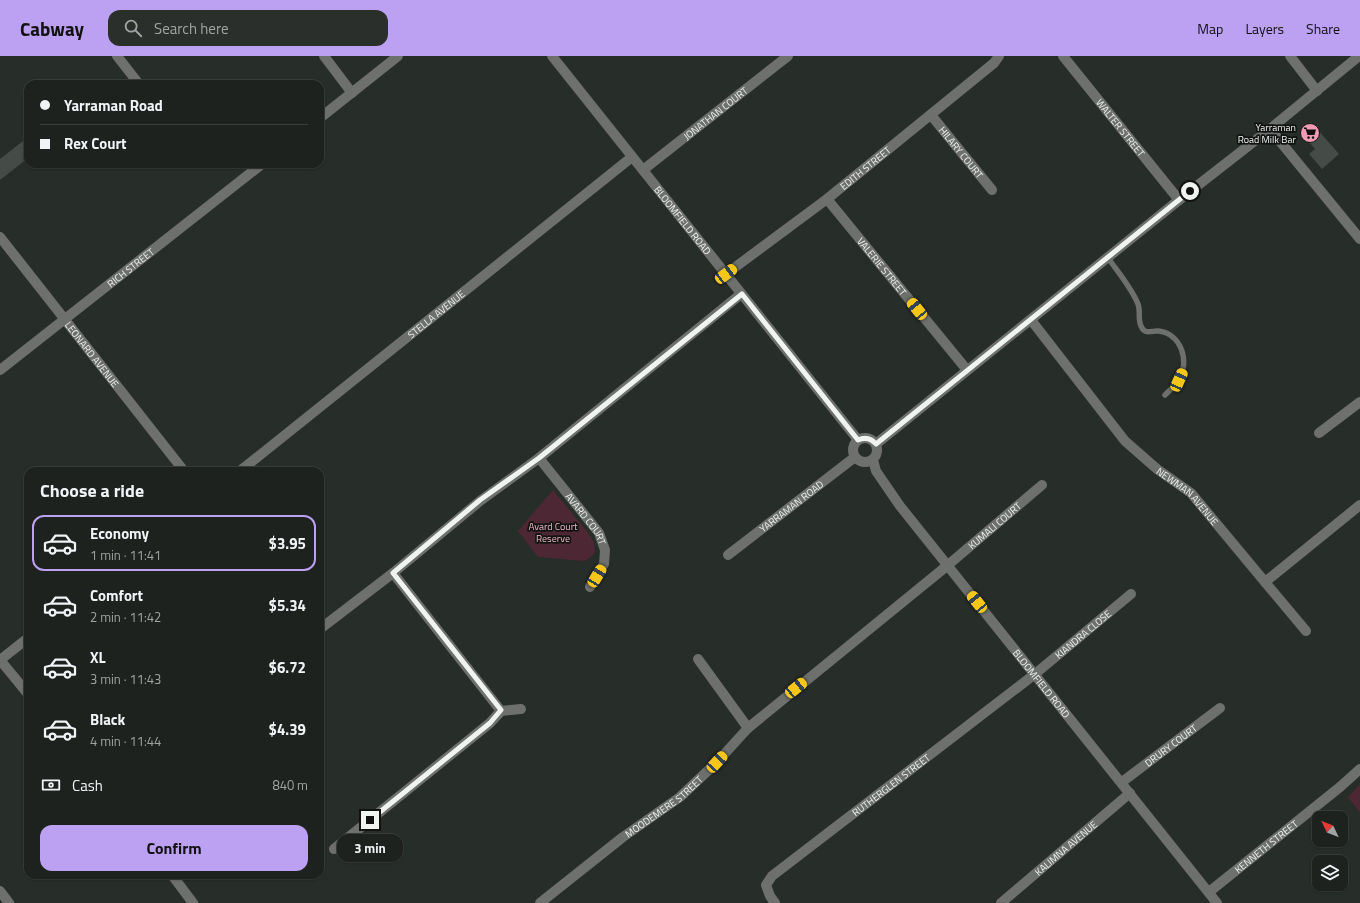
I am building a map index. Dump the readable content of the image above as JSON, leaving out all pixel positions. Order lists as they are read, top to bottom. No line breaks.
{"streets":{"street":["JONATHAN COURT","WALTER STREET","HILARY COURT","EDITH STREET","BLOOMFIELD ROAD","VALERIE STREET","RICH STREET","STELLA AVENUE","LEONARD AVENUE","NEWMAN AVENUE","YARRAMAN ROAD","AVARD COURT","KUMALI COURT","KIANDRA CLOSE","DRURY COURT","RUTHERGLEN STREET","MOODEMERE STREET","KENNETH STREET","KALIMNA AVENUE"]},"crossings":[["JONATHAN COURT","BLOOMFIELD ROAD"],["HILARY COURT","EDITH STREET"],["EDITH STREET","BLOOMFIELD ROAD"],["EDITH STREET","VALERIE STREET"],["BLOOMFIELD ROAD","STELLA AVENUE"],["BLOOMFIELD ROAD","YARRAMAN ROAD"],["BLOOMFIELD ROAD","KUMALI COURT"],["BLOOMFIELD ROAD","KIANDRA CLOSE"],["BLOOMFIELD ROAD","DRURY COURT"],["BLOOMFIELD ROAD","RUTHERGLEN STREET"],["BLOOMFIELD ROAD","MOODEMERE STREET"],["BLOOMFIELD ROAD","KENNETH STREET"],["BLOOMFIELD ROAD","KALIMNA AVENUE"],["RICH STREET","LEONARD AVENUE"],["KUMALI COURT","MOODEMERE STREET"],["KIANDRA CLOSE","RUTHERGLEN STREET"]],"parks":["Avard Court Reserve"],"places":{"supermarket":["Yarraman Road Milk Bar"]},"north":"top left","page":{"header":"Cabway","search":"Search here","nav":["Map","Layers","Share"],"banner":["Yarraman Road","Rex Court"],"heading":"Choose a ride","list":[{"name":"Economy","note":"1 min · 11:41","value":"$3.95"},{"name":"Comfort","note":"2 min · 11:42","value":"$5.34"},{"name":"XL","note":"3 min · 11:43","value":"$6.72"},{"name":"Black","note":"4 min · 11:44","value":"$4.39"}],"pay":["Cash","840 m"],"buttons":"Confirm","bubble":"3 min"}}
